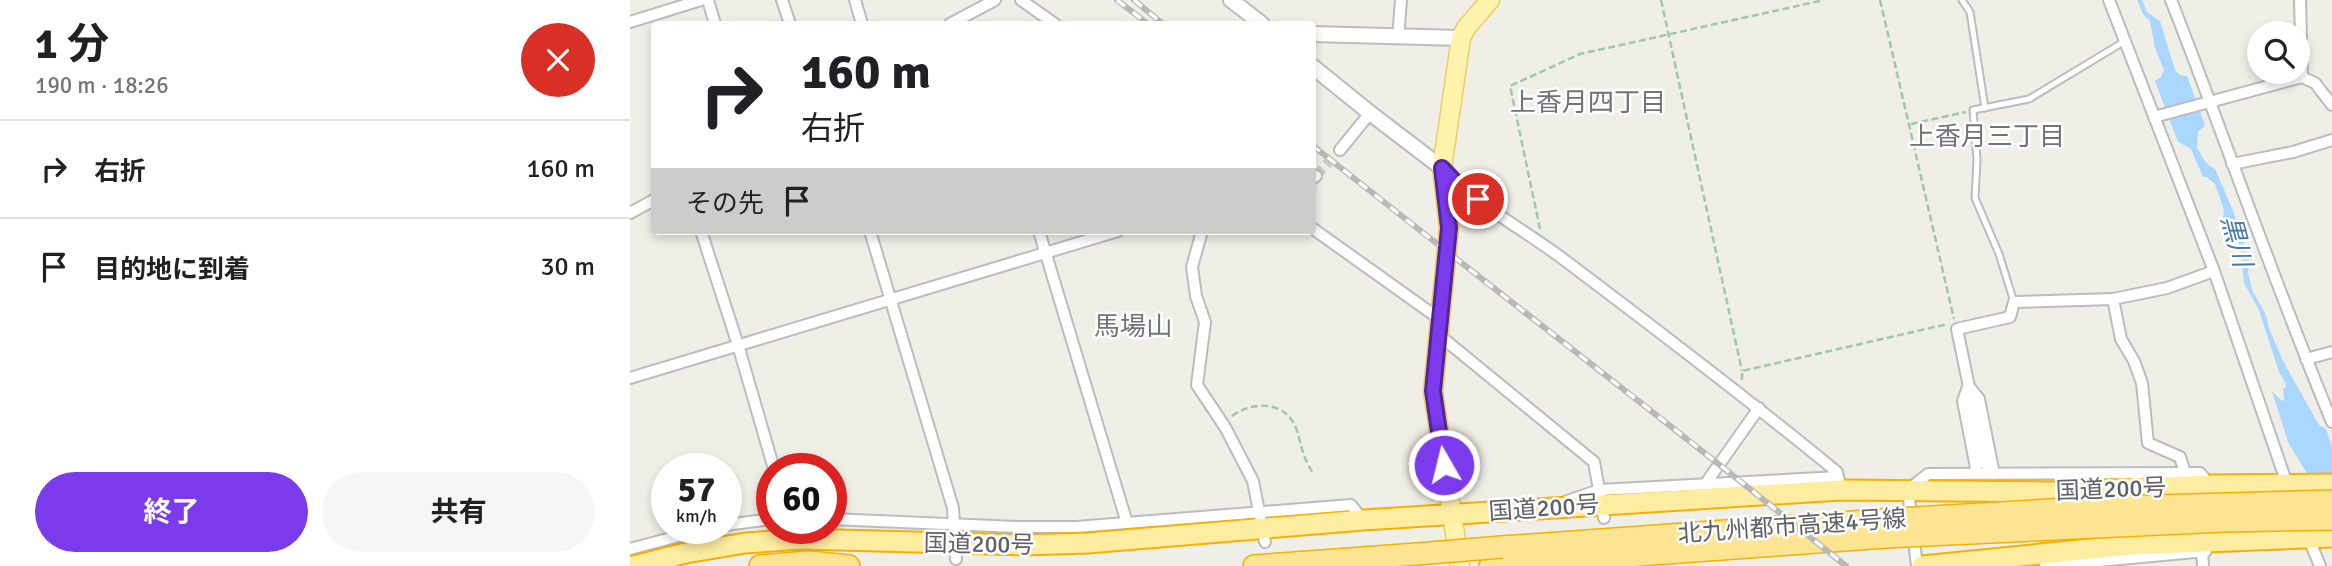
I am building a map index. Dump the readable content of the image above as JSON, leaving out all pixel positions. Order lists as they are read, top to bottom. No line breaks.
{"streets":{"highway":["国道200号","北九州都市高速4号線"]},"districts":["上香月四丁目","上香月三丁目","馬場山"],"water":["黒川"],"page":{"heading":["1 分","190 m · 18:26"],"turn":["160 m","右折"],"list":[{"name":"右折","value":"160 m"},{"name":"目的地に到着","value":"30 m"}],"then":"その先","speed":"57 km/h","limit":"60","buttons":["終了","共有"]}}
